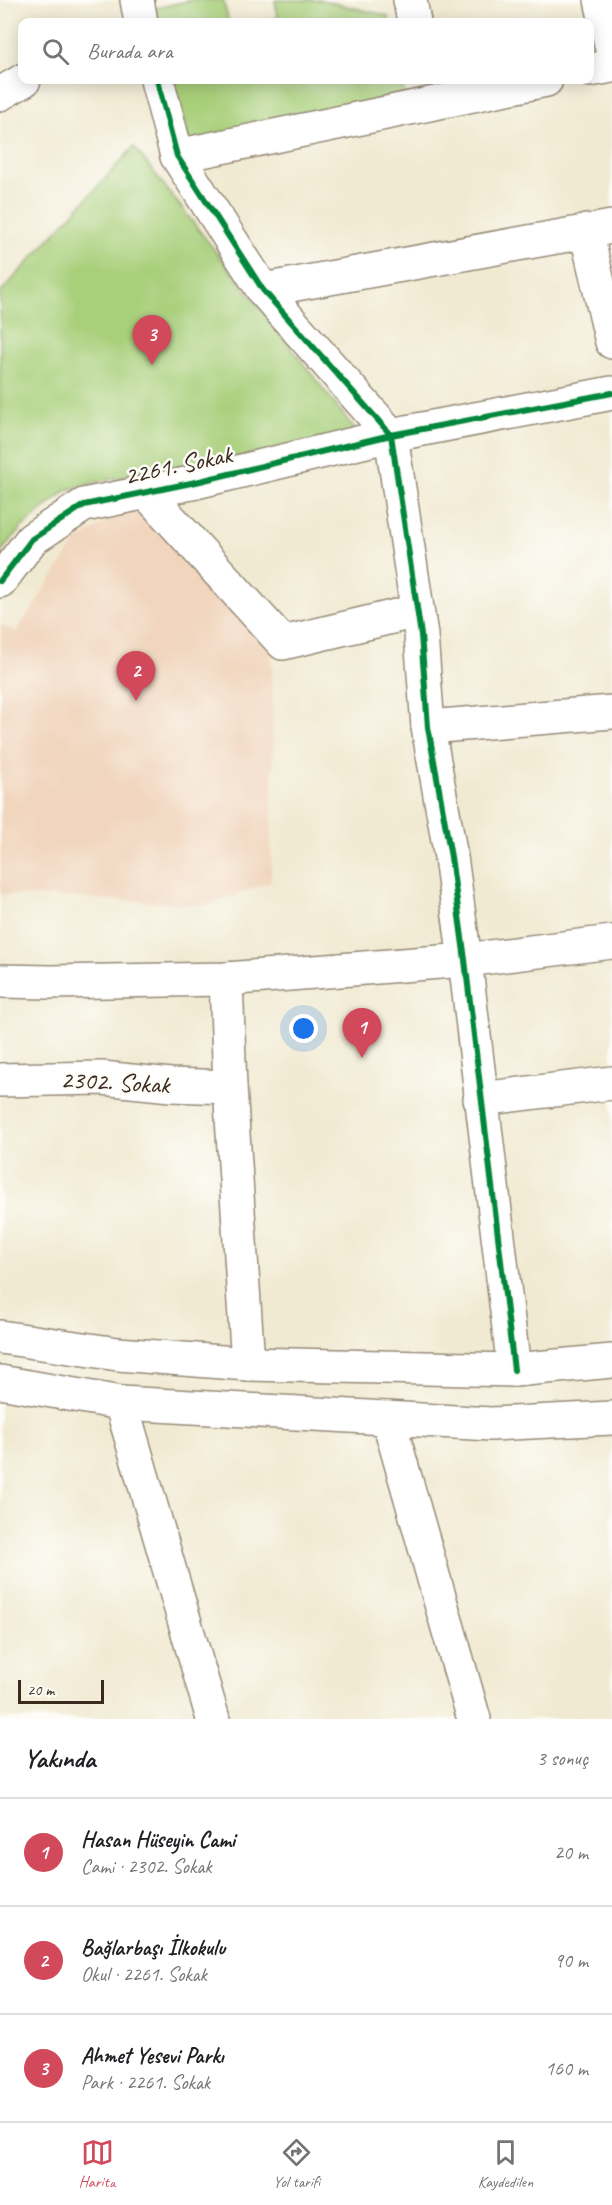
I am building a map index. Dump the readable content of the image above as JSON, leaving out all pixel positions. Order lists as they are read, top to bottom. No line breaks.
{"streets":{"street":["2261. Sokak","2302. Sokak"]},"scale_bar":"20 m","page":{"search":"Burada ara","pins":["3","2","1"],"scale":"20 m","heading":["Yakında","3 sonuç"],"list":[{"mark":"1","name":"Hasan Hüseyin Cami","note":"Cami · 2302. Sokak","value":"20 m"},{"mark":"2","name":"Bağlarbaşı İlkokulu","note":"Okul · 2261. Sokak","value":"90 m"},{"mark":"3","name":"Ahmet Yesevi Parkı","note":"Park · 2261. Sokak","value":"160 m"}],"nav":["Harita","Yol tarifi","Kaydedilen"]}}
